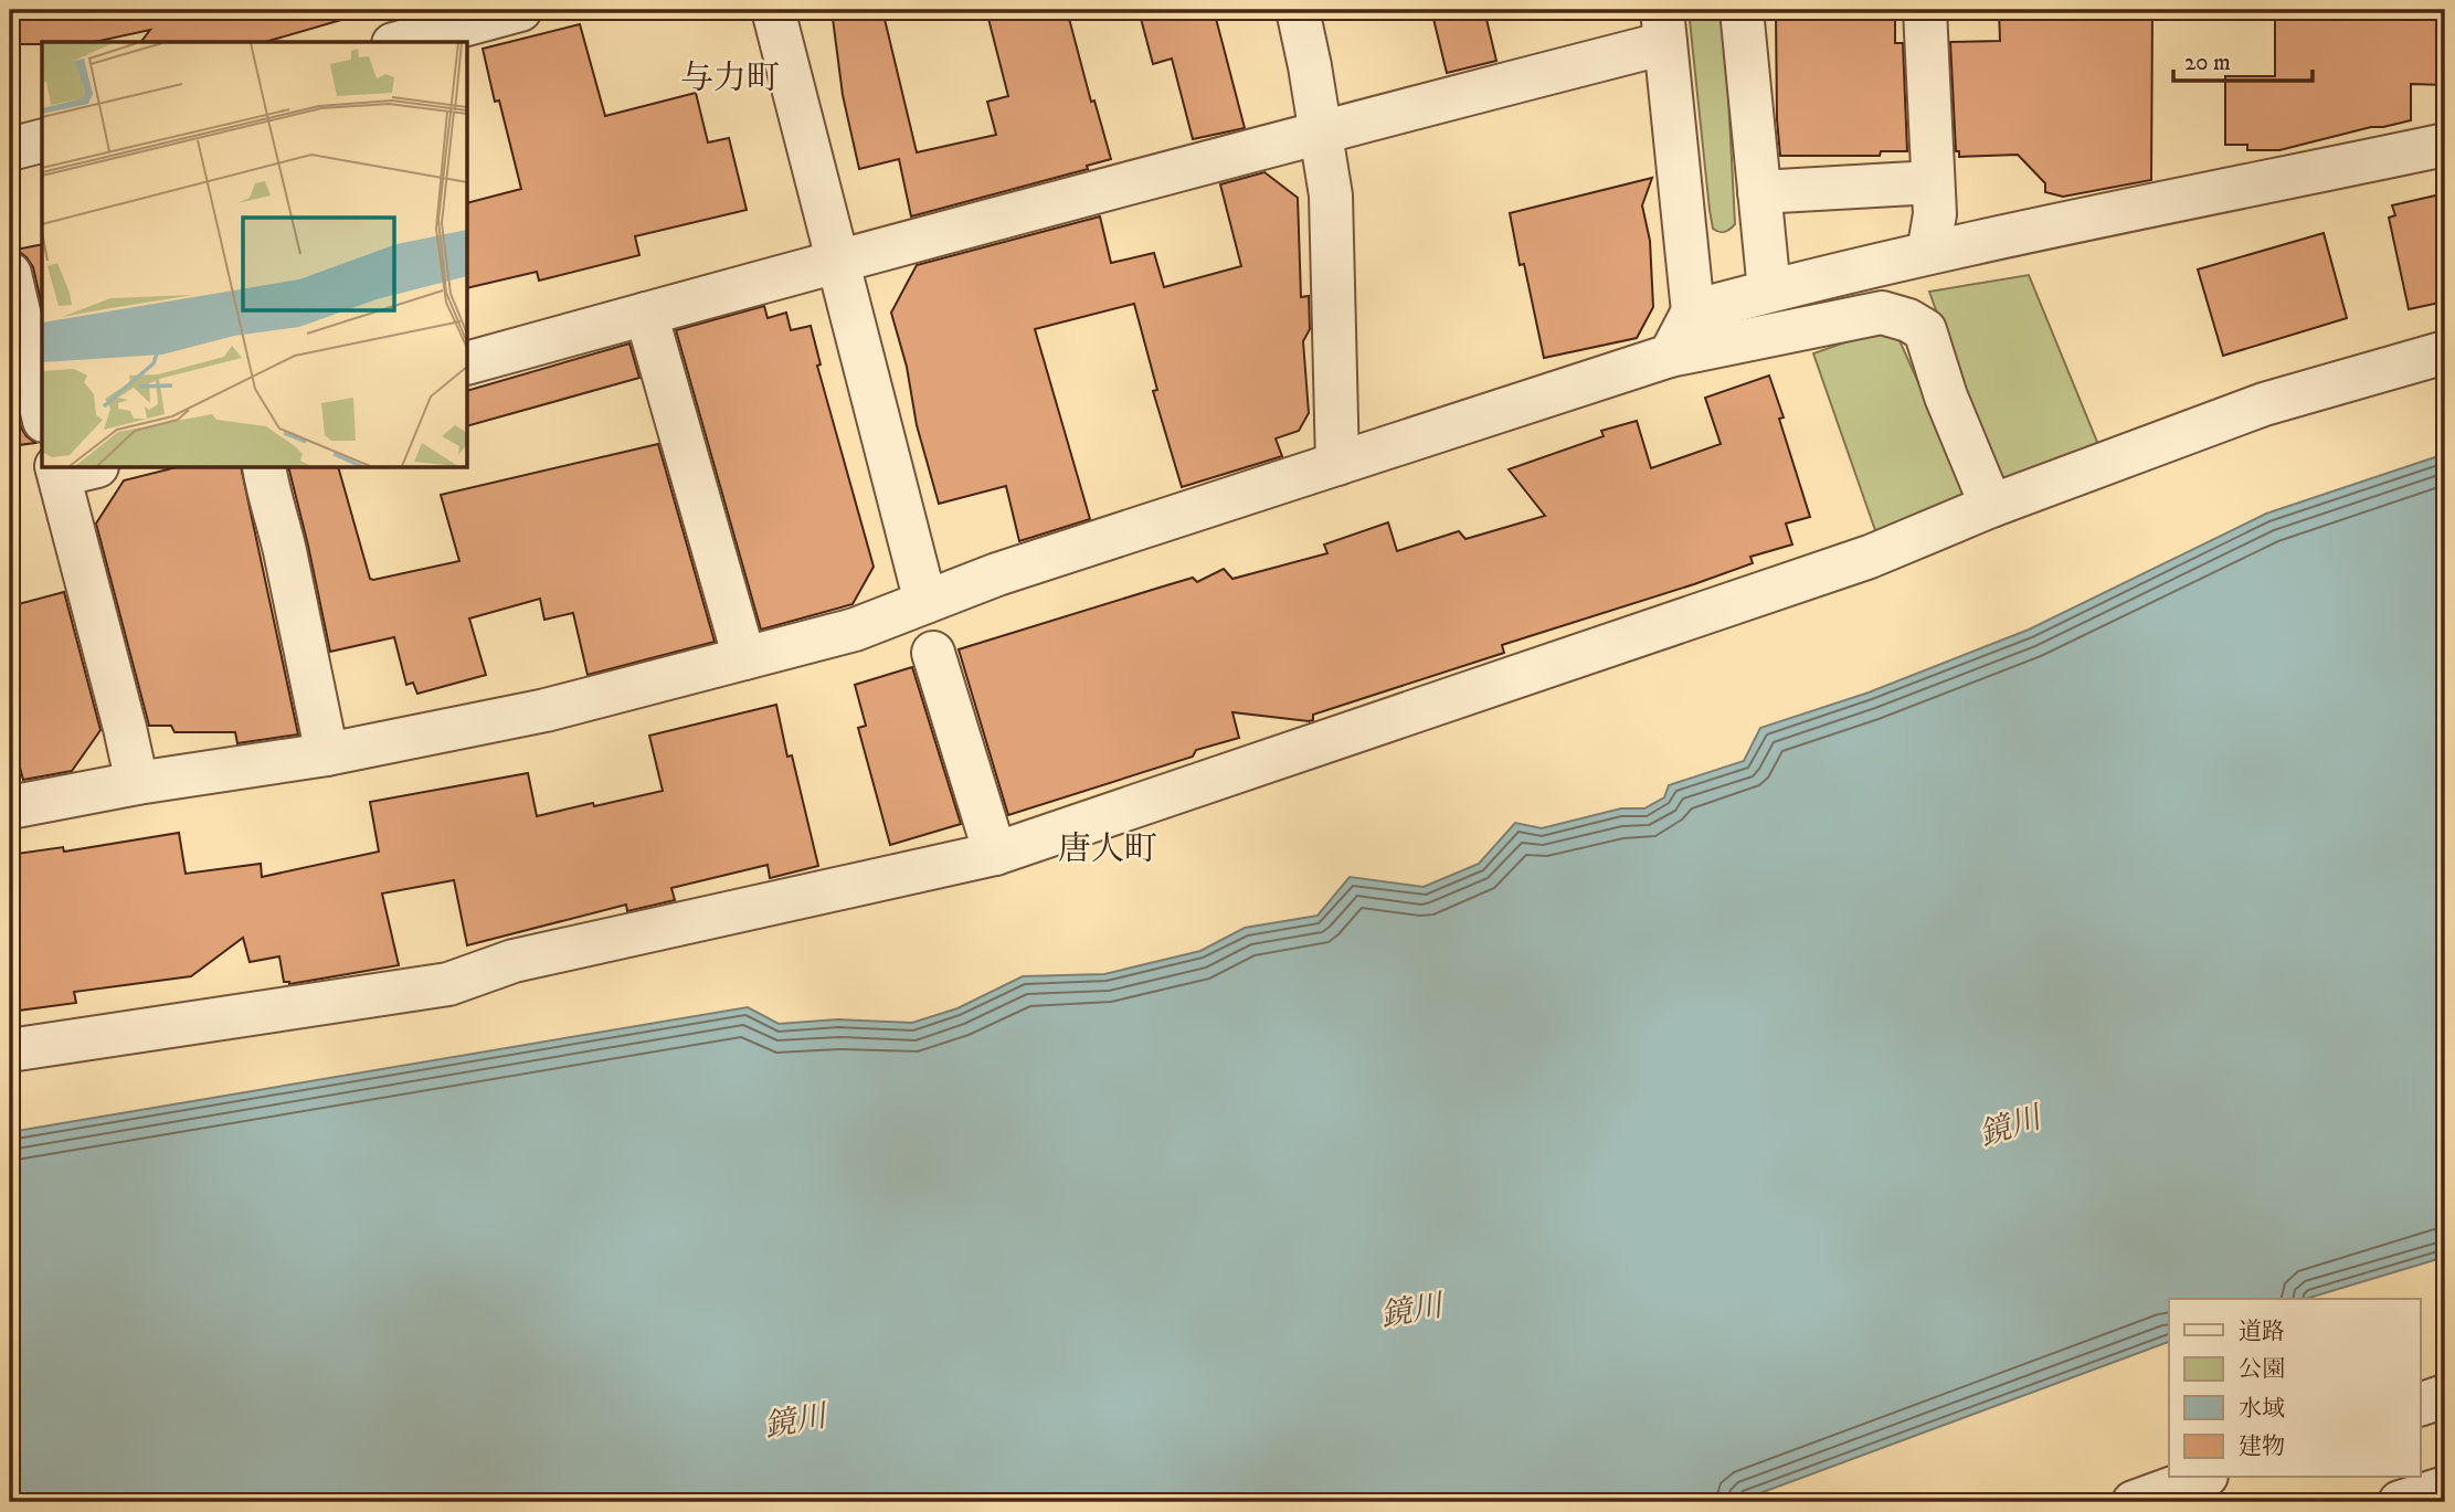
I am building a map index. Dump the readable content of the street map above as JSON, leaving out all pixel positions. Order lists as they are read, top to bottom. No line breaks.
{"districts":["与力町","唐人町"],"water":["鏡川"],"legend":["道路","公園","水域","建物"],"scale_bar":"20 m"}
